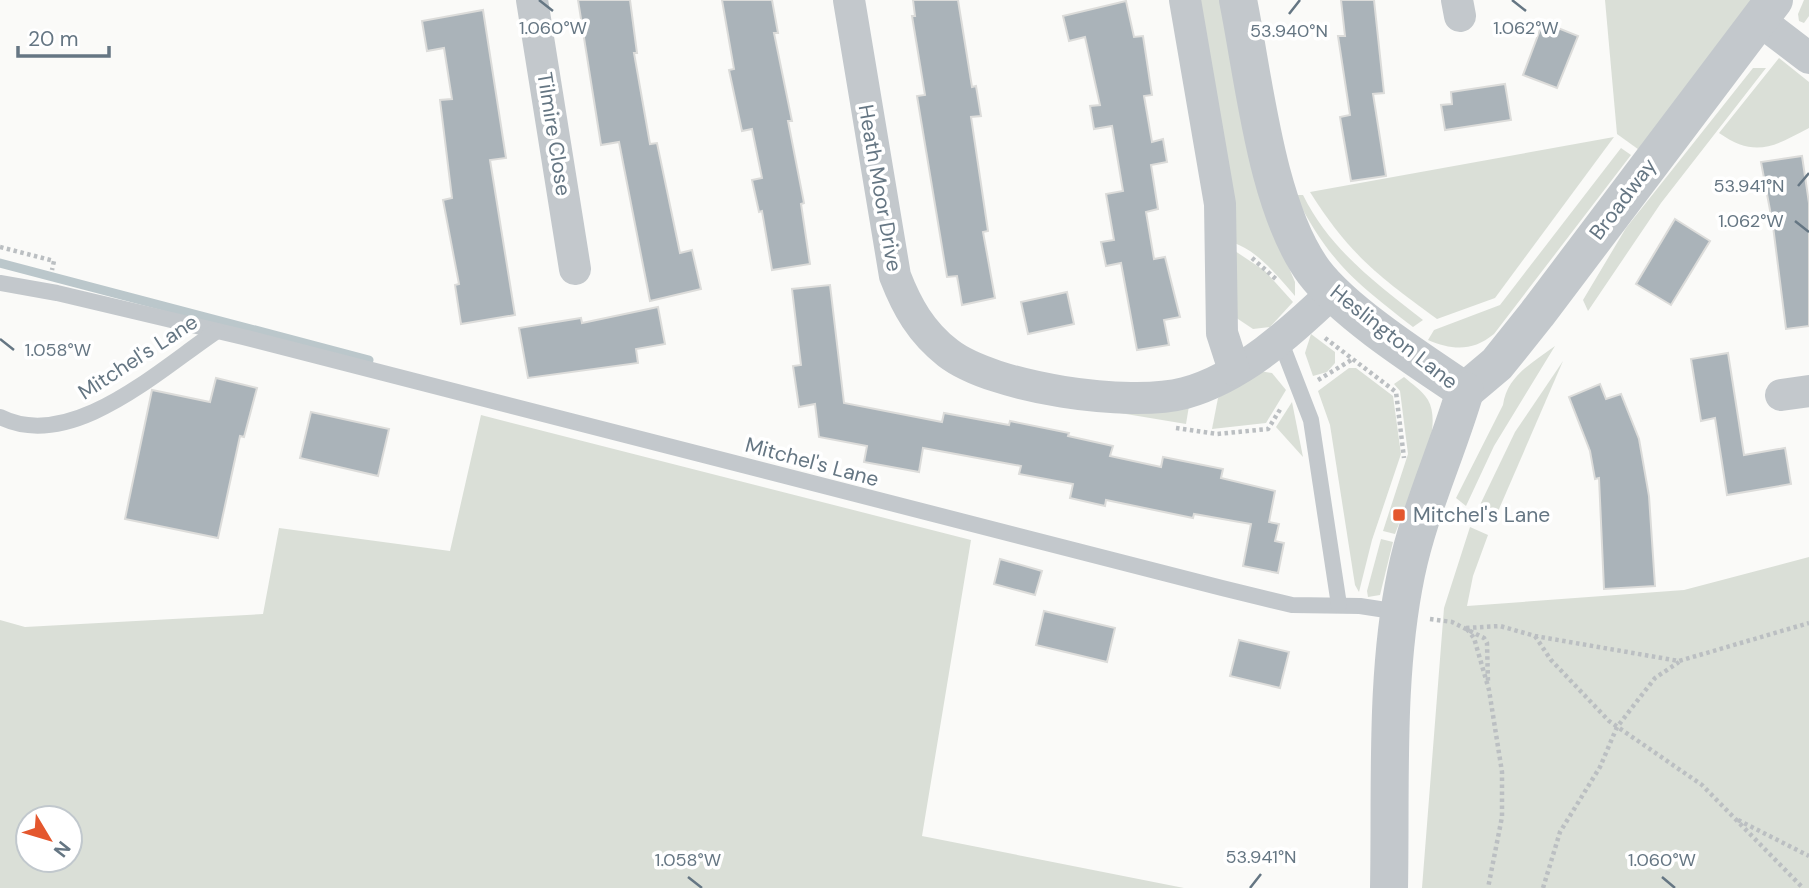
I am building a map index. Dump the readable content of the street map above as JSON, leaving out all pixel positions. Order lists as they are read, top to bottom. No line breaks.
{"streets":{"street":["Tilmire Close","Heath Moor Drive","Broadway","Heslington Lane"],"lane":["Mitchel's Lane"]},"crossings":[["Heath Moor Drive","Heslington Lane"],["Broadway","Heslington Lane"],["Heslington Lane","Mitchel's Lane"]],"places":{"transit":["Mitchel's Lane"]},"scale_bar":"20 m","north":"bottom right","coordinates":["1.062°W","1.060°W","53.940°N","53.941°N","1.058°W"]}
